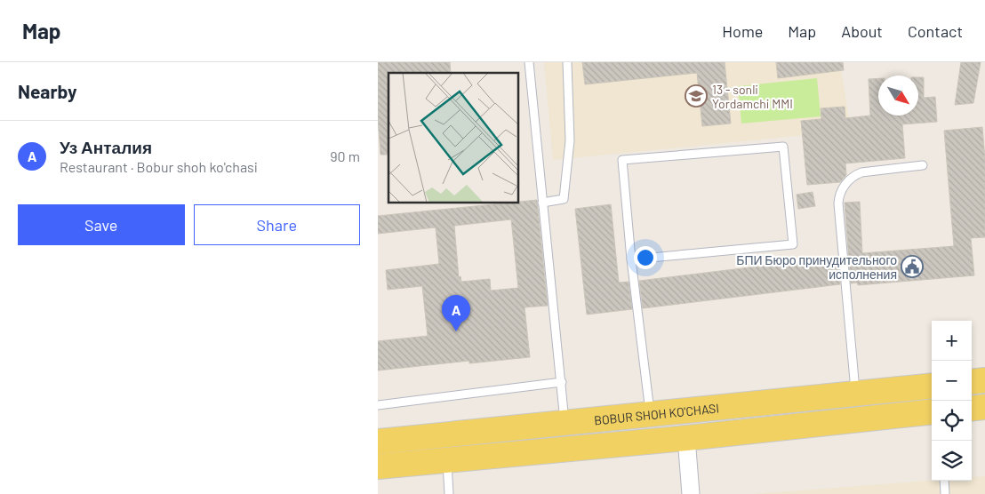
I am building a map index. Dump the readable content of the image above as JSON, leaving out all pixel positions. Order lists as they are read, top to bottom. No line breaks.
{"streets":{"main road":["BOBUR SHOH KO'CHASI"]},"places":{"school or university":["13 - sonli Yordamchi MMI"],"public building":["БПИ Бюро принудительного исполнения"]},"north":"bottom right","page":{"header":"Map","nav":["Home","Map","About","Contact"],"heading":"Nearby","list":[{"mark":"A","name":"Уз Анталия","note":"Restaurant · Bobur shoh ko'chasi","value":"90 m"}],"buttons":["Save","Share"],"pins":"A","map_buttons":["+","−"]}}
